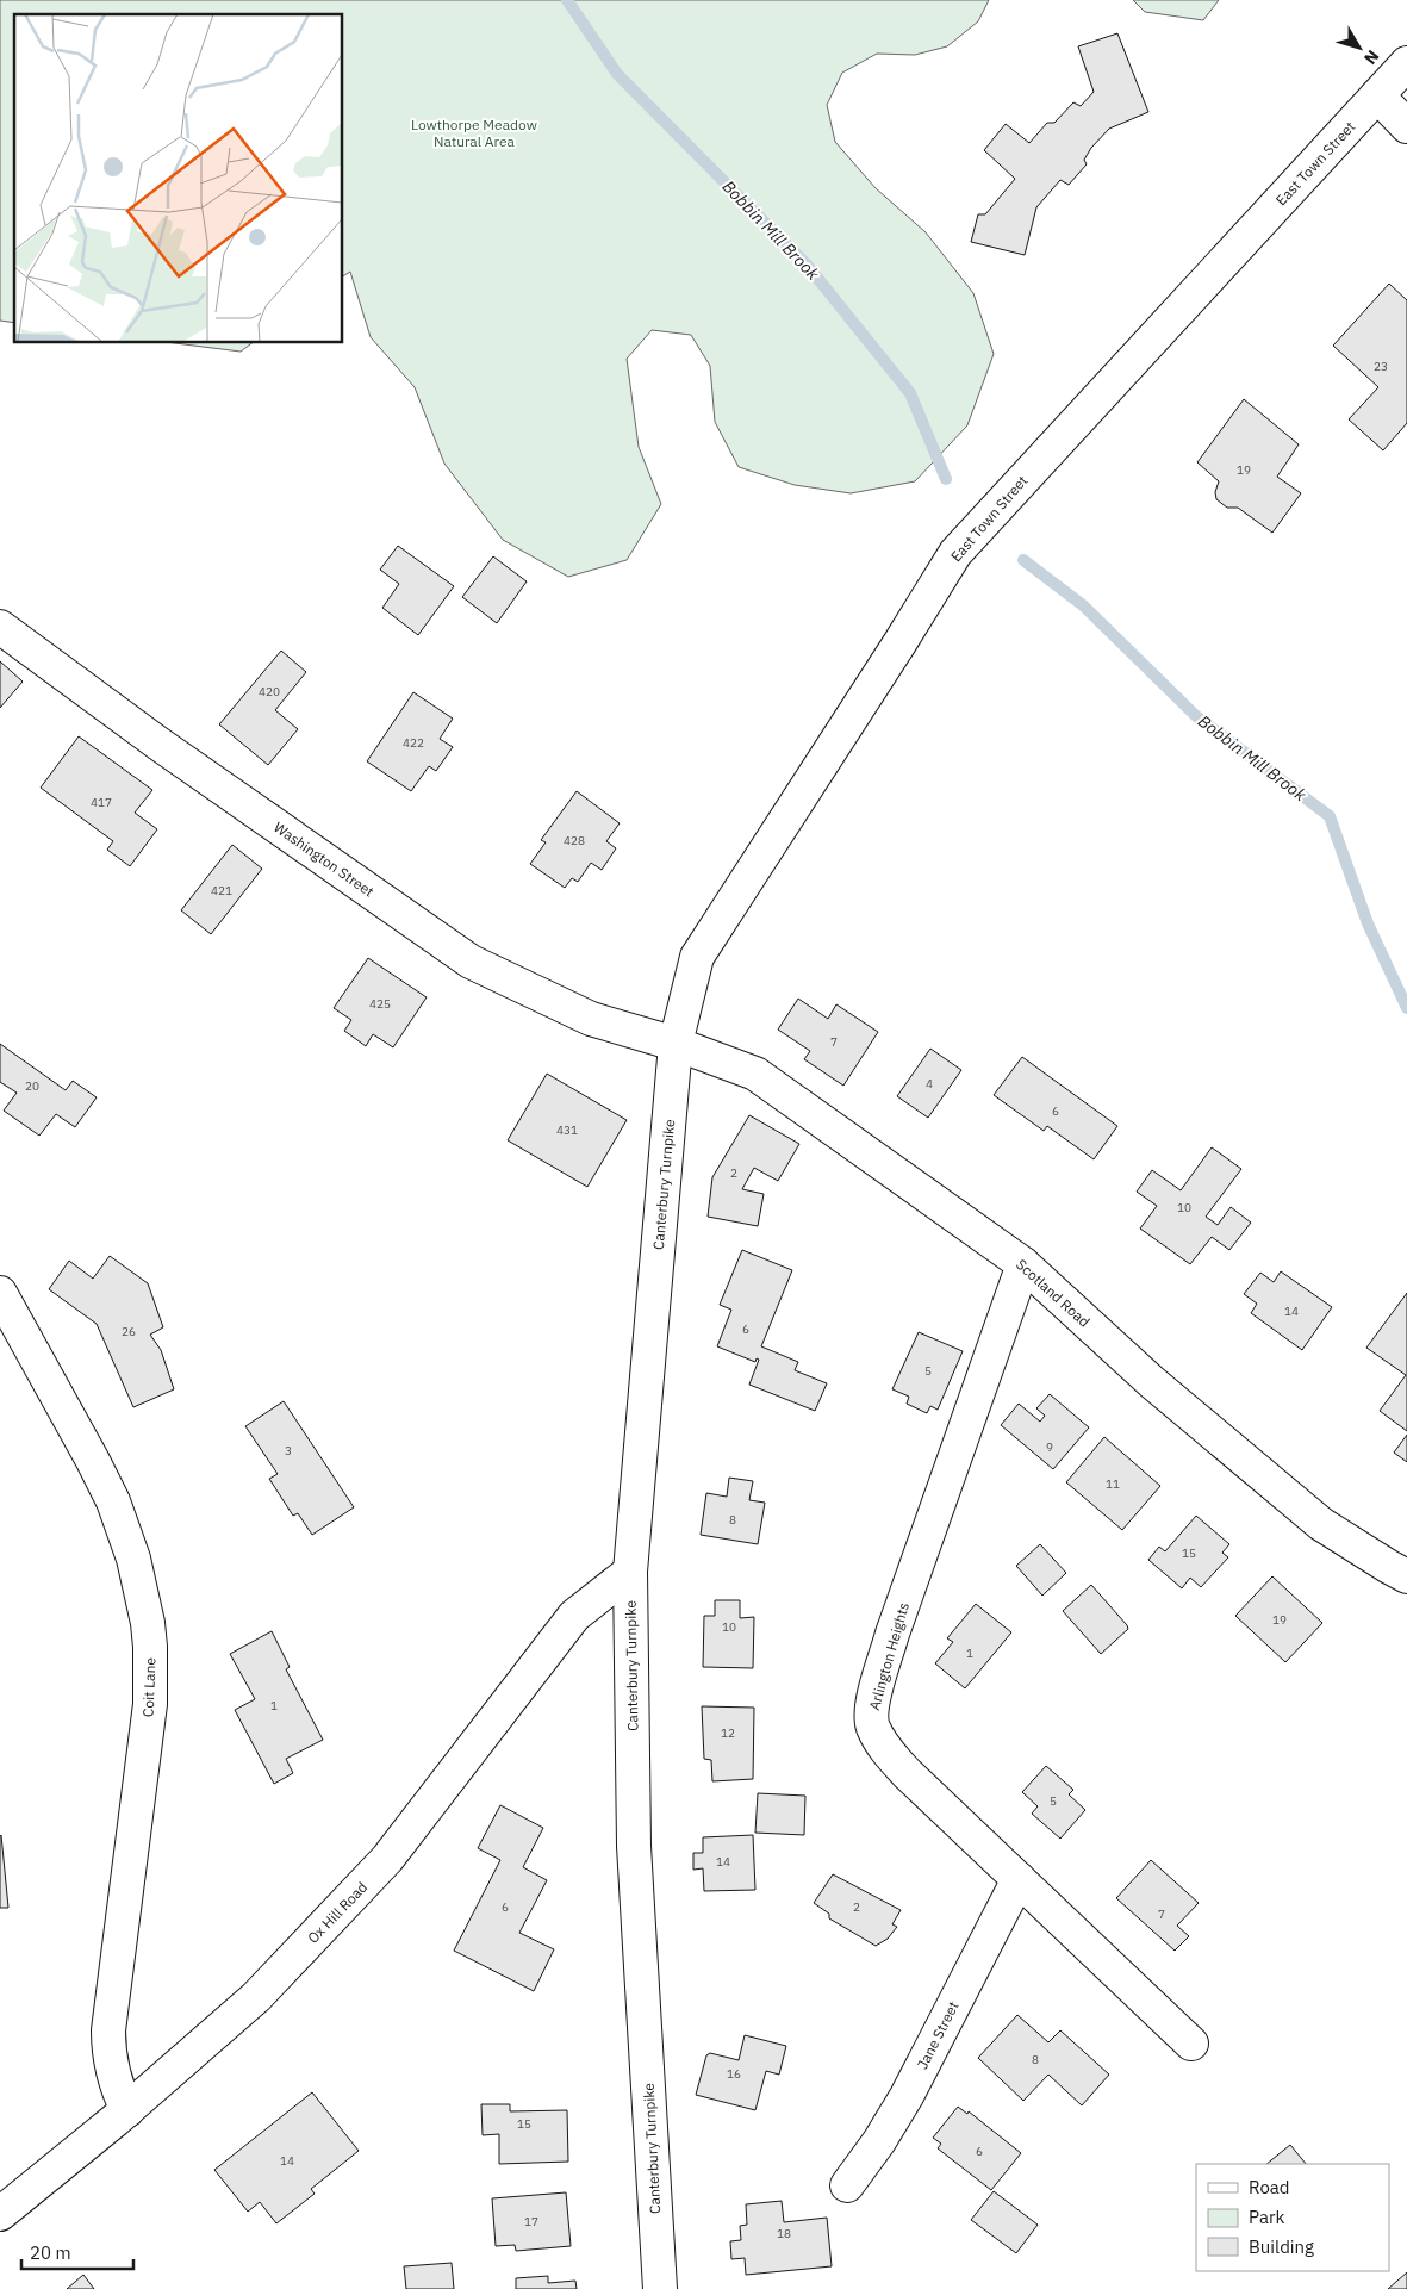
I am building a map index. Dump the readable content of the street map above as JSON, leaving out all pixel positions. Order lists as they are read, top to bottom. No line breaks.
{"streets":{"street":["East Town Street","Washington Street","Canterbury Turnpike","Scotland Road","Arlington Heights","Coit Lane","Ox Hill Road","Jane Street"]},"crossings":[["East Town Street","Washington Street"],["East Town Street","Canterbury Turnpike"],["East Town Street","Scotland Road"],["Washington Street","Canterbury Turnpike"],["Washington Street","Scotland Road"],["Canterbury Turnpike","Scotland Road"],["Canterbury Turnpike","Ox Hill Road"],["Scotland Road","Arlington Heights"],["Arlington Heights","Jane Street"],["Coit Lane","Ox Hill Road"]],"water":["Bobbin Mill Brook"],"parks":["Lowthorpe Meadow Natural Area"],"house_numbers":["23","19","420","422","417","428","421","425","7","4","20","6","431","2","10","14","6","26","5","9","3","11","8","15","19","10","1","1","12","5","14","6","2","7","8","16","15","6","14","17","18"],"legend":["Road","Park","Building"],"scale_bar":"20 m","north":"bottom right"}
